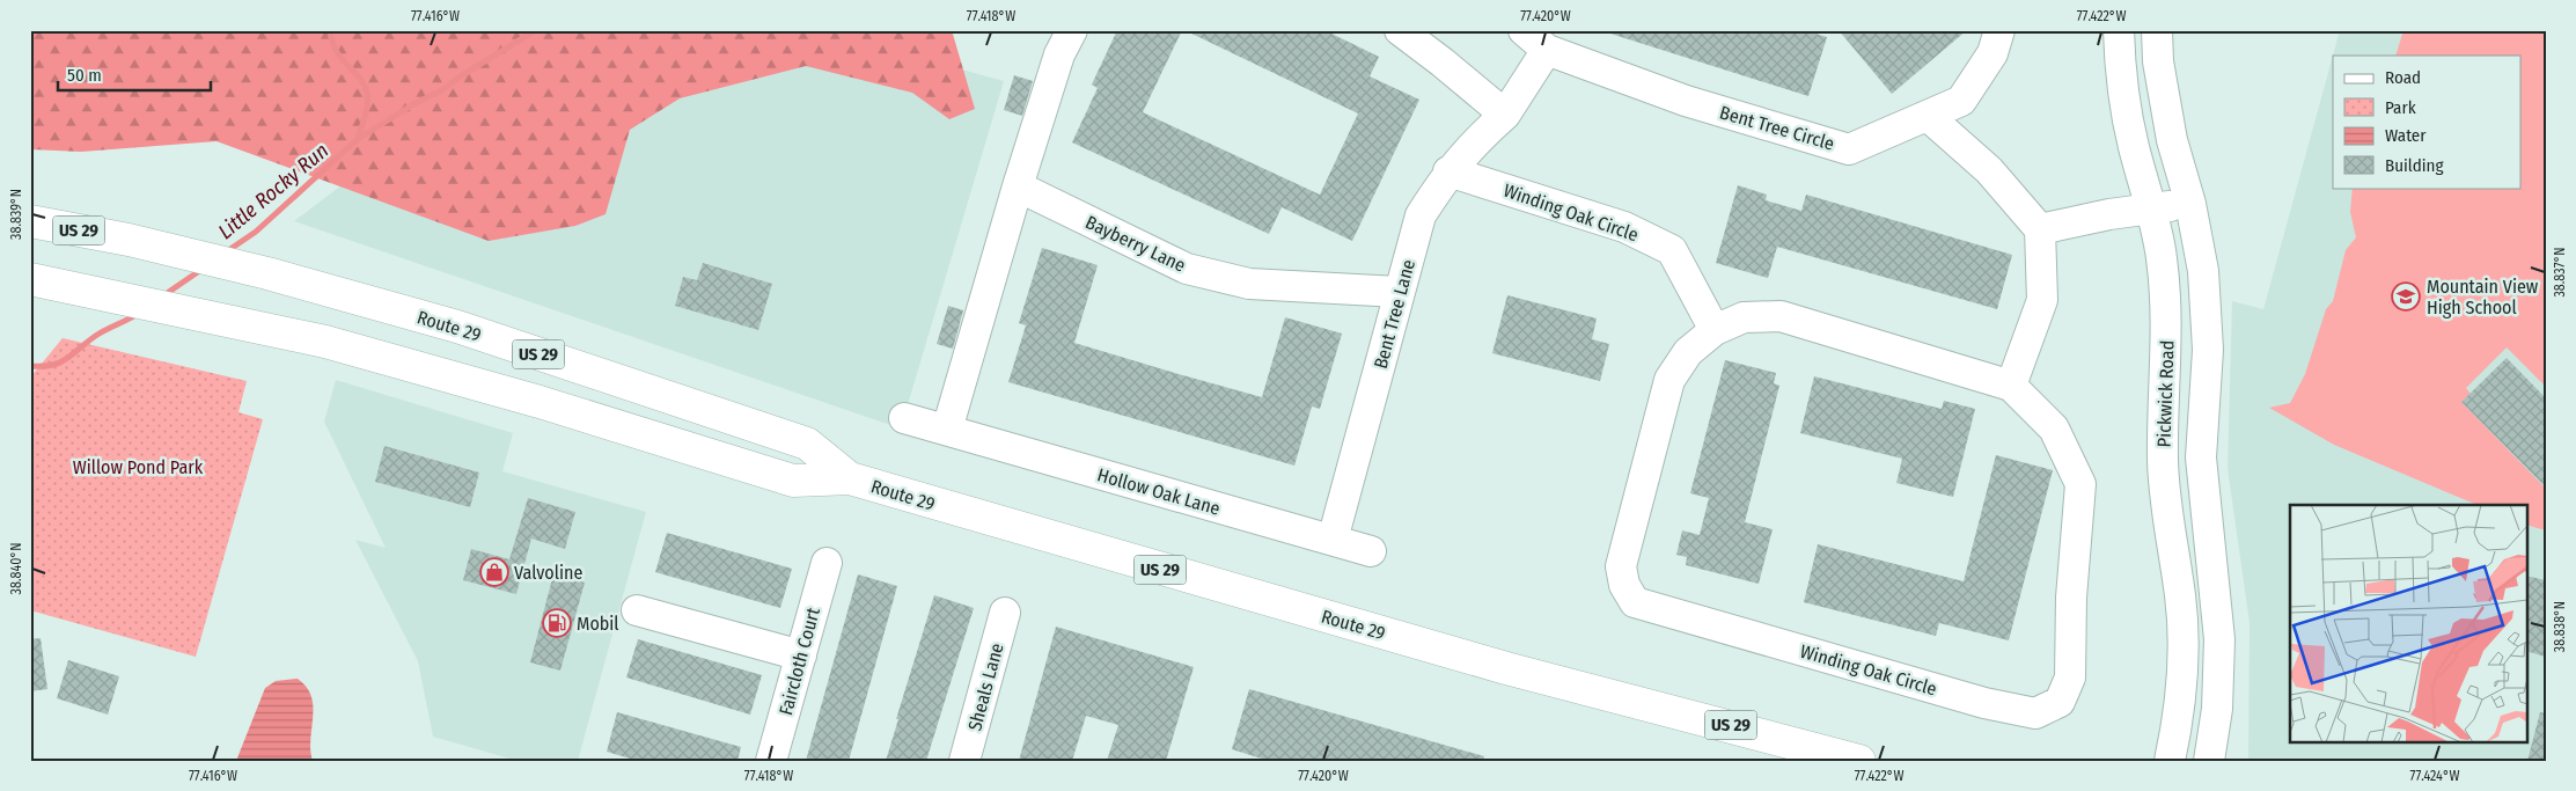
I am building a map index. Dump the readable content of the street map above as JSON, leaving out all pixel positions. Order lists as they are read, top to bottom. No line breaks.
{"streets":{"main road":["US 29","Route 29"],"street":["Bent Tree Circle","Winding Oak Circle","Bayberry Lane","Bent Tree Lane","Pickwick Road","Hollow Oak Lane","Faircloth Court","Sheals Lane"]},"crossings":[["Winding Oak Circle","Bent Tree Lane"],["Bayberry Lane","Bent Tree Lane"],["Bent Tree Lane","Hollow Oak Lane"]],"water":["Little Rocky Run"],"parks":["Willow Pond Park"],"places":{"school or university":["Mountain View High School"],"shop":["Valvoline"],"fuel station":["Mobil"]},"legend":["Road","Park","Water","Building"],"scale_bar":"50 m","coordinates":["77.416°W","77.418°W","77.420°W","77.422°W","38.839°N","38.837°N","38.840°N","38.838°N","77.424°W"]}
